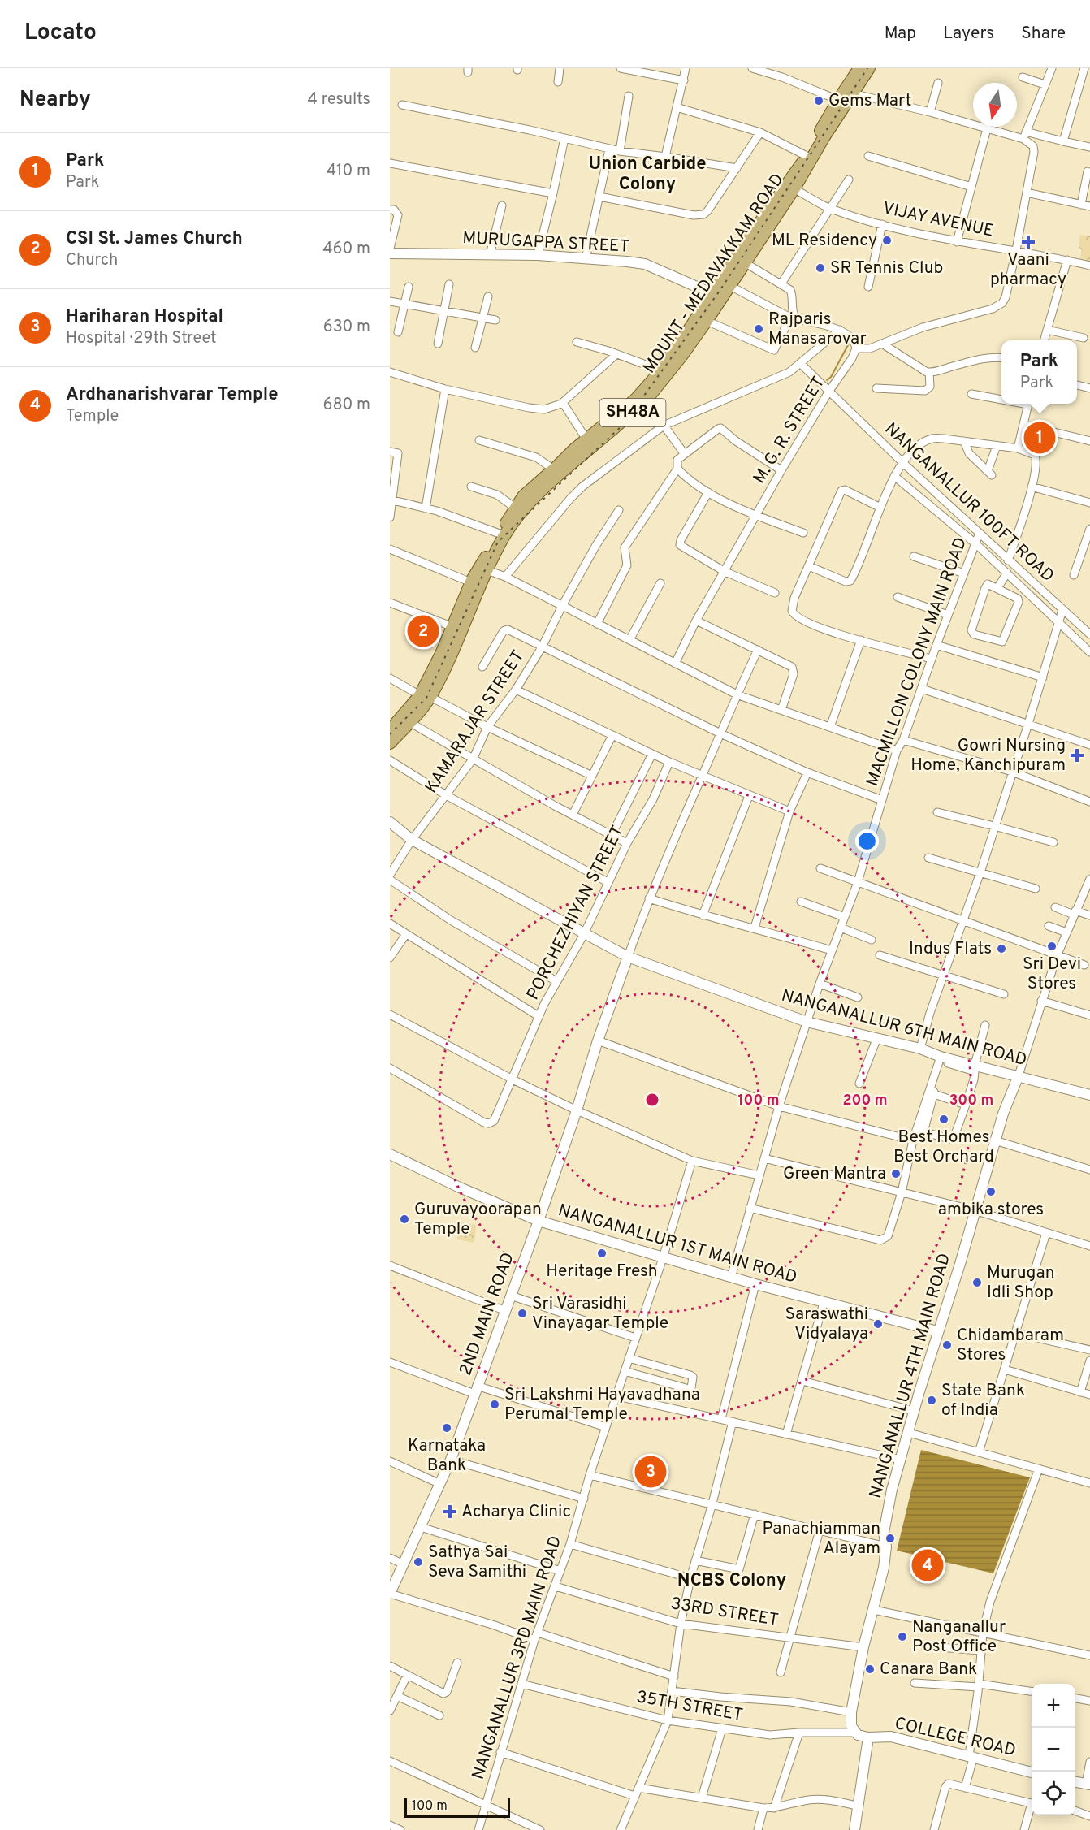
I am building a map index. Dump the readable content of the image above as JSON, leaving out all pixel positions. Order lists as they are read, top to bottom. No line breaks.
{"streets":{"main road":["MOUNT - MEDAVAKKAM ROAD","SH48A"],"street":["VIJAY AVENUE","MURUGAPPA STREET","M. G. R. STREET","NANGANALLUR 100FT ROAD","MACMILLON COLONY MAIN ROAD","KAMARAJAR STREET","PORCHEZHIYAN STREET","NANGANALLUR 6TH MAIN ROAD","NANGANALLUR 1ST MAIN ROAD","2ND MAIN ROAD","NANGANALLUR 4TH MAIN ROAD","33RD STREET","NANGANALLUR 3RD MAIN ROAD","35TH STREET","COLLEGE ROAD"]},"crossings":[["VIJAY AVENUE","MOUNT - MEDAVAKKAM ROAD"],["MURUGAPPA STREET","MOUNT - MEDAVAKKAM ROAD"],["M. G. R. STREET","NANGANALLUR 100FT ROAD"],["NANGANALLUR 100FT ROAD","MACMILLON COLONY MAIN ROAD"],["MACMILLON COLONY MAIN ROAD","NANGANALLUR 6TH MAIN ROAD"],["MACMILLON COLONY MAIN ROAD","NANGANALLUR 1ST MAIN ROAD"],["KAMARAJAR STREET","NANGANALLUR 6TH MAIN ROAD"],["PORCHEZHIYAN STREET","NANGANALLUR 6TH MAIN ROAD"],["NANGANALLUR 6TH MAIN ROAD","2ND MAIN ROAD"],["NANGANALLUR 6TH MAIN ROAD","NANGANALLUR 4TH MAIN ROAD"],["NANGANALLUR 1ST MAIN ROAD","2ND MAIN ROAD"],["NANGANALLUR 1ST MAIN ROAD","NANGANALLUR 4TH MAIN ROAD"],["NANGANALLUR 1ST MAIN ROAD","NANGANALLUR 3RD MAIN ROAD"],["NANGANALLUR 4TH MAIN ROAD","33RD STREET"],["NANGANALLUR 4TH MAIN ROAD","35TH STREET"],["33RD STREET","NANGANALLUR 3RD MAIN ROAD"],["NANGANALLUR 3RD MAIN ROAD","35TH STREET"]],"districts":["Union Carbide Colony","NCBS Colony"],"places":{"other":["Gems Mart","ML Residency","SR Tennis Club","Rajparis Manasarovar","Sri Devi Stores","Indus Flats","Best Homes Best Orchard","Green Mantra","ambika stores","Guruvayoorapan Temple","Heritage Fresh","Murugan Idli Shop","Sri Varasidhi Vinayagar Temple","Saraswathi Vidyalaya","Chidambaram Stores","State Bank of India","Sri Lakshmi Hayavadhana Perumal Temple","Karnataka Bank","Panachiamman Alayam","Sathya Sai Seva Samithi","Nanganallur Post Office","Canara Bank"],"health":["Vaani pharmacy","Gowri Nursing Home, Kanchipuram","Acharya Clinic"]},"scale_bar":"100 m","north":"bottom","page":{"header":"Locato","nav":["Map","Layers","Share"],"heading":["Nearby","4 results"],"list":[{"mark":"1","name":"Park","note":"Park","value":"410 m"},{"mark":"2","name":"CSI St. James Church","note":"Church","value":"460 m"},{"mark":"3","name":"Hariharan Hospital","note":"Hospital · 29th Street","value":"630 m"},{"mark":"4","name":"Ardhanarishvarar Temple","note":"Temple","value":"680 m"}],"popup":["Park","Park"],"pins":["1","2","3","4"],"map_buttons":["+","−"],"scale":"100 m"},"rings":["100 m","200 m","300 m"]}
